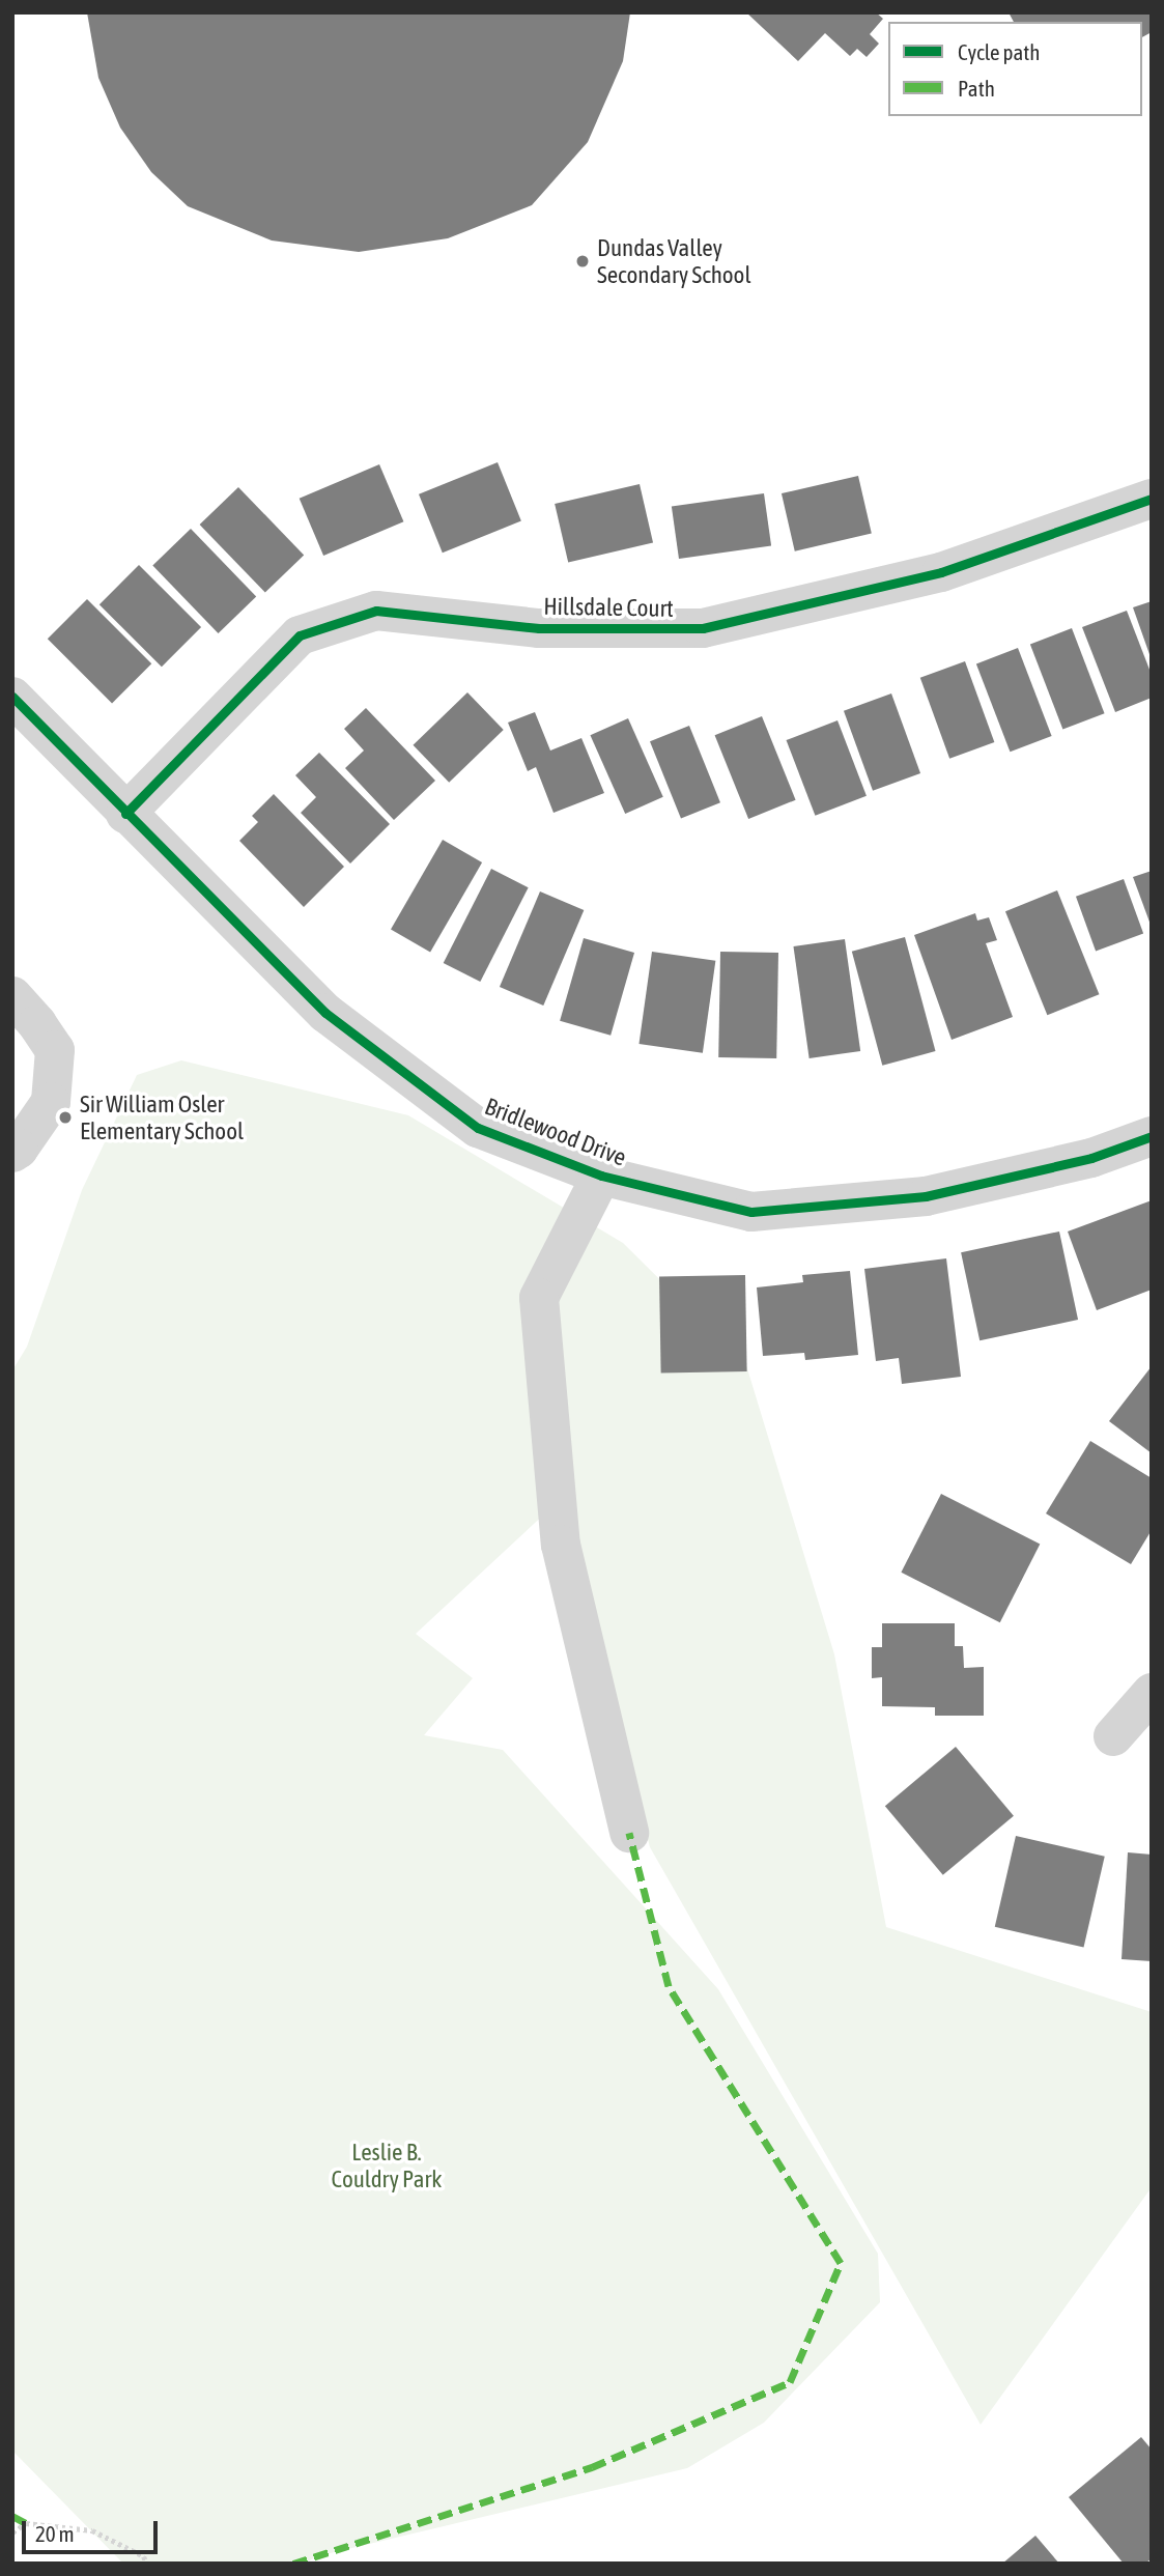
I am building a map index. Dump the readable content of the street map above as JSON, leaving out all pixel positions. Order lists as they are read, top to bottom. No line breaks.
{"streets":{"street":["Hillsdale Court","Bridlewood Drive"]},"crossings":[["Hillsdale Court","Bridlewood Drive"]],"parks":["Leslie B. Couldry Park"],"places":["Dundas Valley Secondary School","Sir William Osler Elementary School"],"legend":["Cycle path","Path"],"scale_bar":"20 m"}
